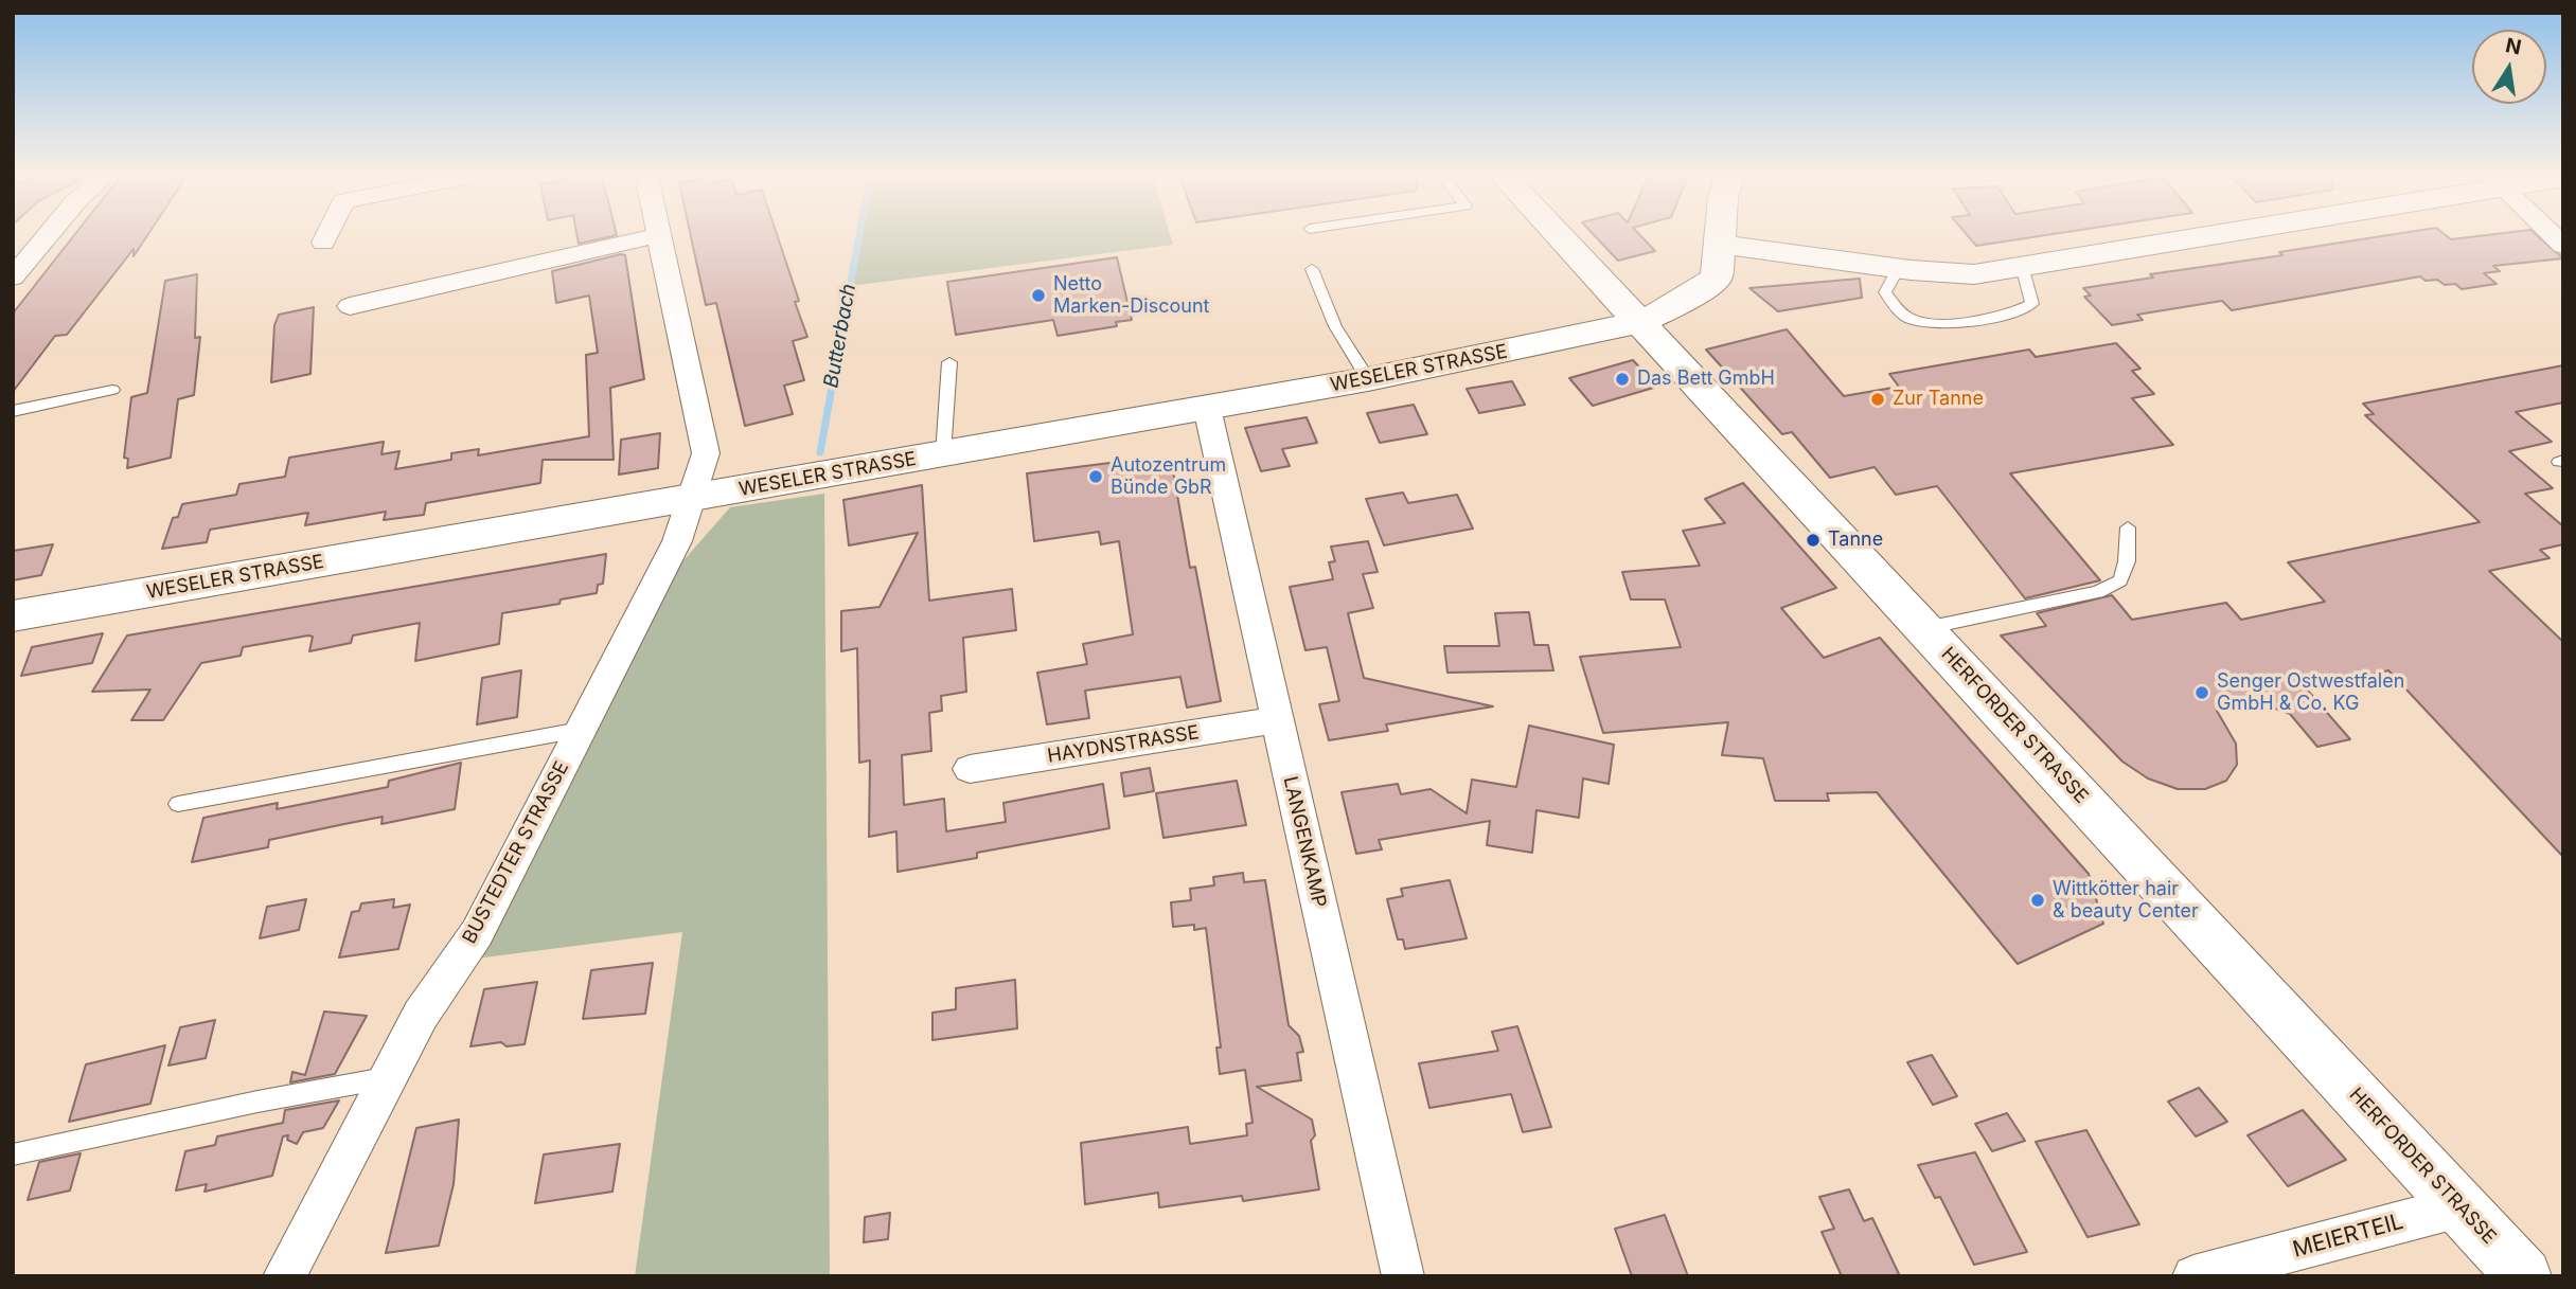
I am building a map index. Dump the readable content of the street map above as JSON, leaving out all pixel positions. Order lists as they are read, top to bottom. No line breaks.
{"streets":{"main road":["WESELER STRASSE","HERFORDER STRASSE"],"street":["HAYDNSTRASSE","LANGENKAMP","BUSTEDTER STRASSE","MEIERTEIL"]},"crossings":[["WESELER STRASSE","HERFORDER STRASSE"],["WESELER STRASSE","LANGENKAMP"],["WESELER STRASSE","BUSTEDTER STRASSE"],["HERFORDER STRASSE","MEIERTEIL"],["HAYDNSTRASSE","LANGENKAMP"]],"water":["Butterbach"],"places":["Netto Marken-Discount","Das Bett GmbH","Zur Tanne","Autozentrum Bünde GbR","Tanne","Senger Ostwestfalen GmbH & Co. KG","Wittkötter hair & beauty Center"],"north":"top"}
